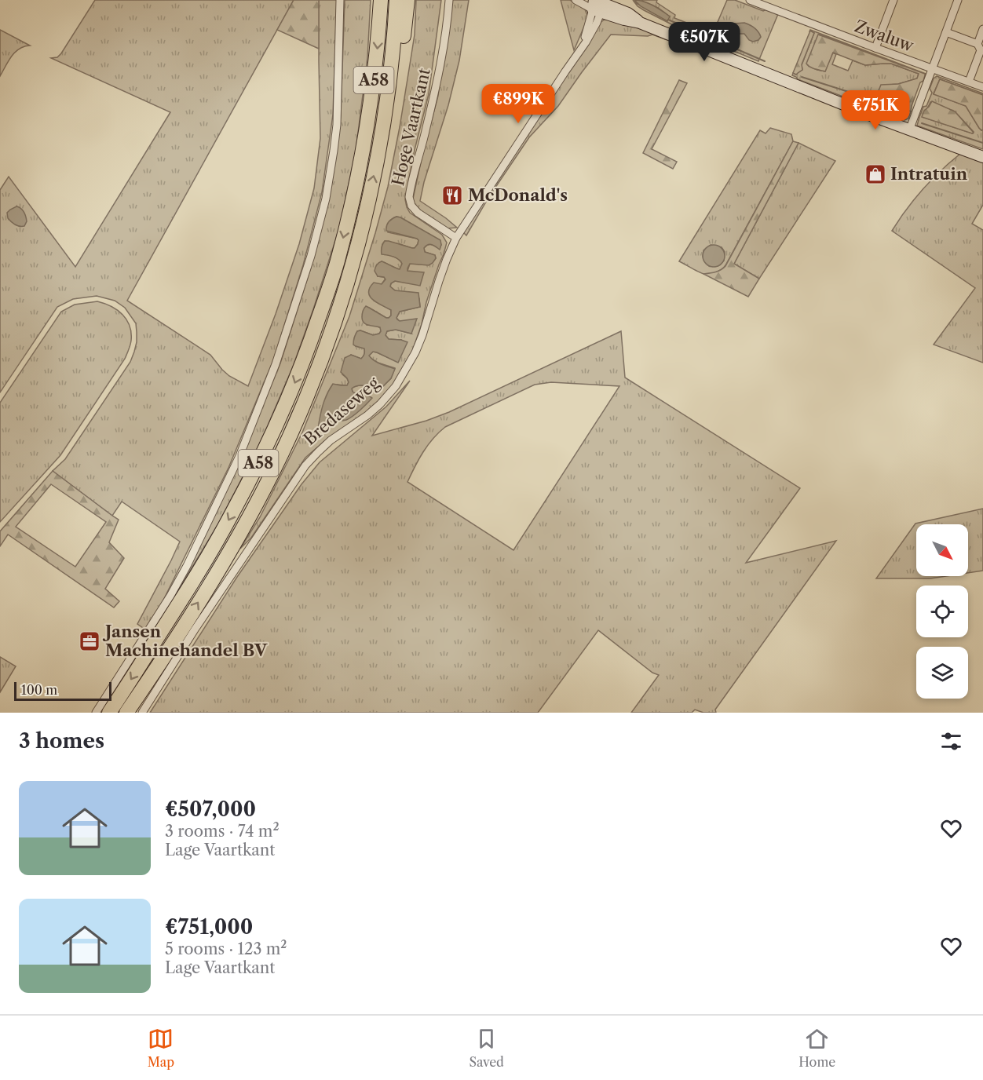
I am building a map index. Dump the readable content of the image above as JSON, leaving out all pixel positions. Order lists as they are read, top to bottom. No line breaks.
{"streets":{"highway":["A58"],"street":["Zwaluw","Hoge Vaartkant","Bredaseweg"]},"crossings":[["Hoge Vaartkant","Bredaseweg"]],"places":{"shop":["Intratuin"],"restaurant":["McDonald's"],"office":["Jansen Machinehandel BV"]},"scale_bar":"100 m","north":"bottom right","page":{"price":["€507K","€899K","€751K"],"scale":"100 m","heading":"3 homes","list":[{"name":"€507,000","note":"3 rooms · 74 m² · Lage Vaartkant"},{"name":"€751,000","note":"5 rooms · 123 m² · Lage Vaartkant"}],"tabs":["Map","Saved","Home"]}}
